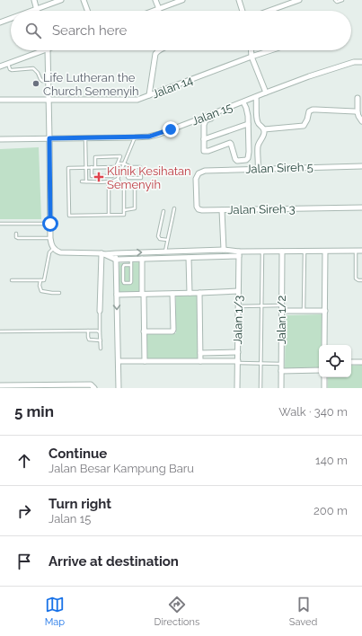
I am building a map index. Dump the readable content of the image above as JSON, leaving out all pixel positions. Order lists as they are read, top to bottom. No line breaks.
{"streets":{"street":["Jalan 14","Jalan 15","Jalan Sireh 5","Jalan Sireh 3","Jalan 1/3","Jalan 1/2"]},"crossings":[["Jalan Sireh 5","Jalan Sireh 3"]],"places":{"other":["Life Lutheran the Church Semenyih"],"health":["Klinik Kesihatan Semenyih"]},"page":{"search":"Search here","heading":["5 min","Walk · 340 m"],"list":[["Continue","Jalan Besar Kampung Baru","140 m"],["Turn right","Jalan 15","200 m"],"Arrive at destination"],"nav":["Map","Directions","Saved"]}}
